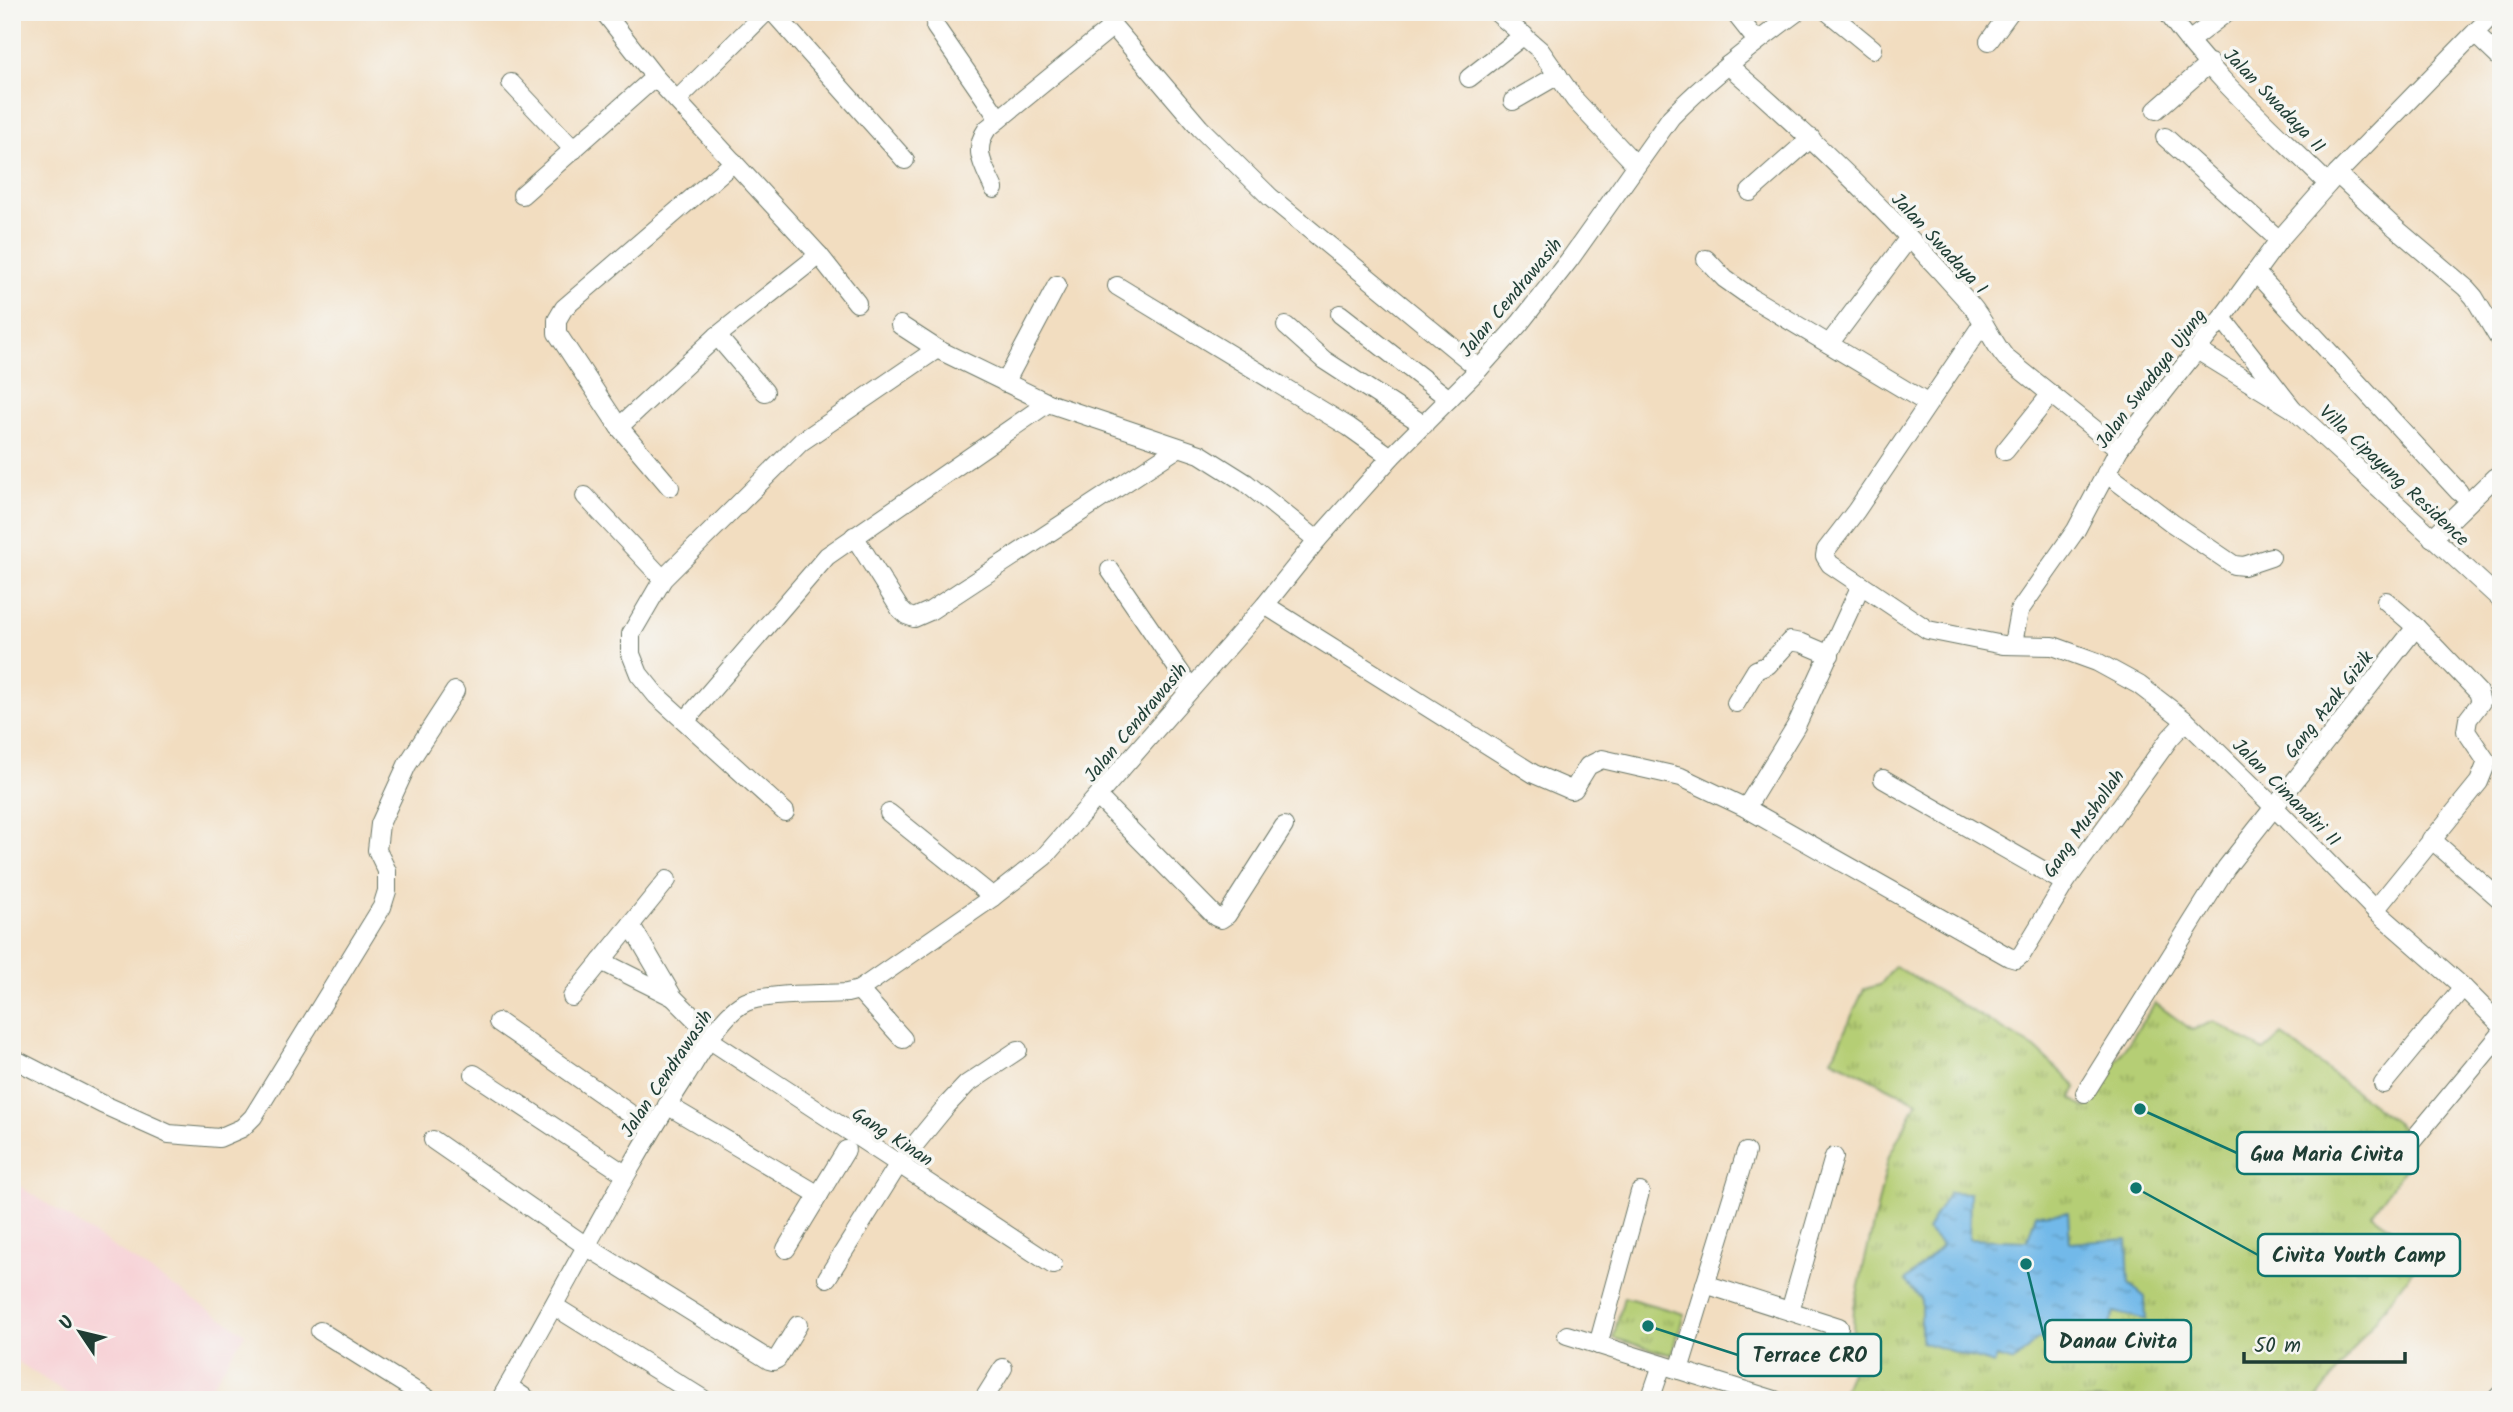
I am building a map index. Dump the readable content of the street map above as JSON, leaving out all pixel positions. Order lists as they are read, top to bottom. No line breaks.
{"streets":{"street":["Jalan Swadaya II","Jalan Swadaya I","Jalan Cendrawasih","Jalan Swadaya Ujung","Villa Cipayung Residence","Gang Azak Gizik","Jalan Cimandiri II","Gang Mushollah","Gang Kinan"]},"crossings":[["Jalan Swadaya II","Jalan Swadaya Ujung"],["Jalan Swadaya I","Jalan Cendrawasih"],["Jalan Swadaya I","Jalan Swadaya Ujung"],["Jalan Cendrawasih","Gang Kinan"],["Jalan Swadaya Ujung","Villa Cipayung Residence"],["Jalan Swadaya Ujung","Jalan Cimandiri II"],["Gang Azak Gizik","Jalan Cimandiri II"],["Jalan Cimandiri II","Gang Mushollah"]],"places":["Gua Maria Civita","Civita Youth Camp","Danau Civita","Terrace CRO"],"scale_bar":"50 m","north":"top left"}
